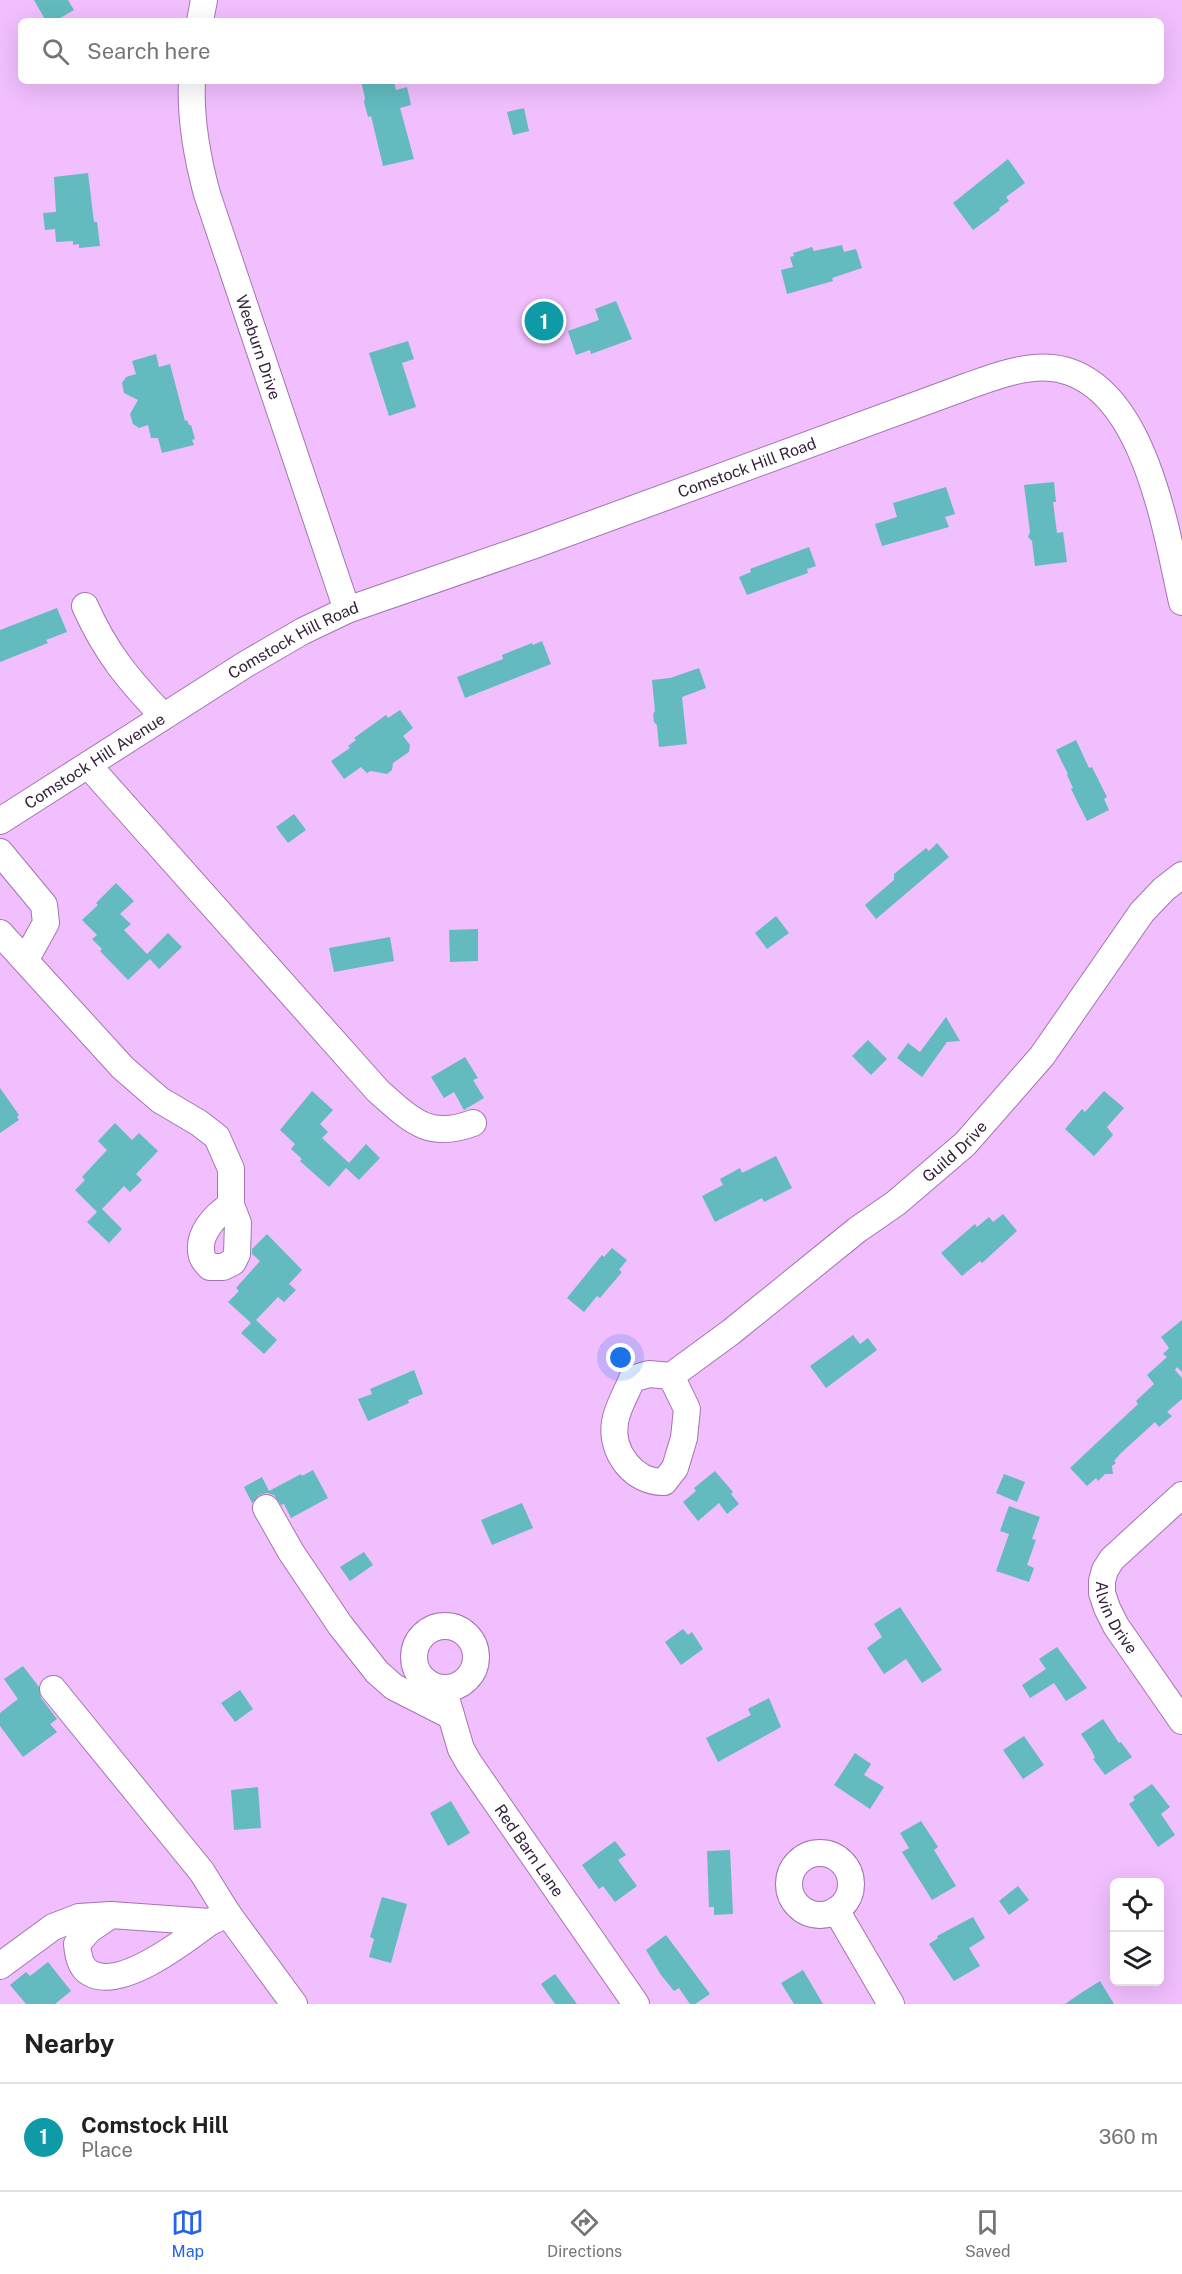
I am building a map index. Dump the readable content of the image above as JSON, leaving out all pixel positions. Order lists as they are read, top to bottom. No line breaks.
{"streets":{"street":["Weeburn Drive","Comstock Hill Road","Comstock Hill Avenue","Guild Drive","Alvin Drive","Red Barn Lane"]},"crossings":[["Weeburn Drive","Comstock Hill Road"],["Comstock Hill Road","Comstock Hill Avenue"]],"page":{"search":"Search here","pins":"1","heading":"Nearby","list":[{"mark":"1","name":"Comstock Hill","note":"Place","value":"360 m"}],"nav":["Map","Directions","Saved"]}}
